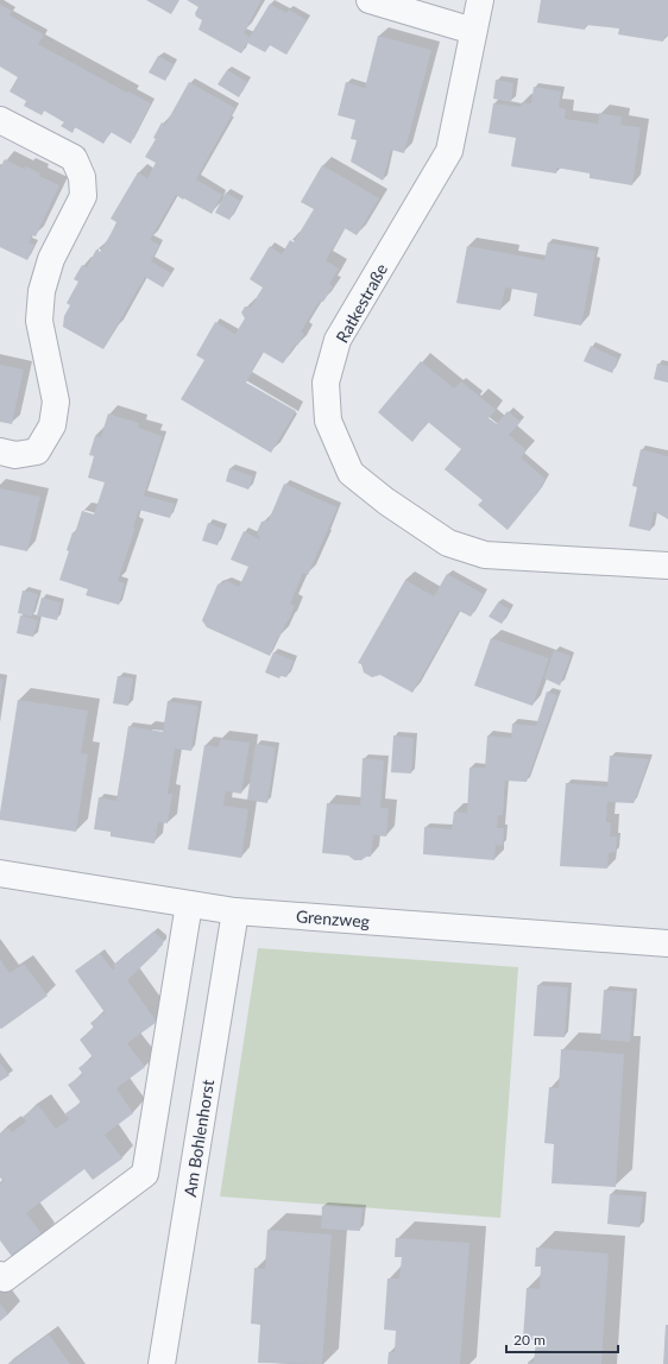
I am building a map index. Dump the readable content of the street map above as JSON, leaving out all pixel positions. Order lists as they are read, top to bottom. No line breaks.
{"streets":{"street":["Ratkestraße","Grenzweg","Am Bohlenhorst"]},"crossings":[["Grenzweg","Am Bohlenhorst"]],"scale_bar":"20 m"}
